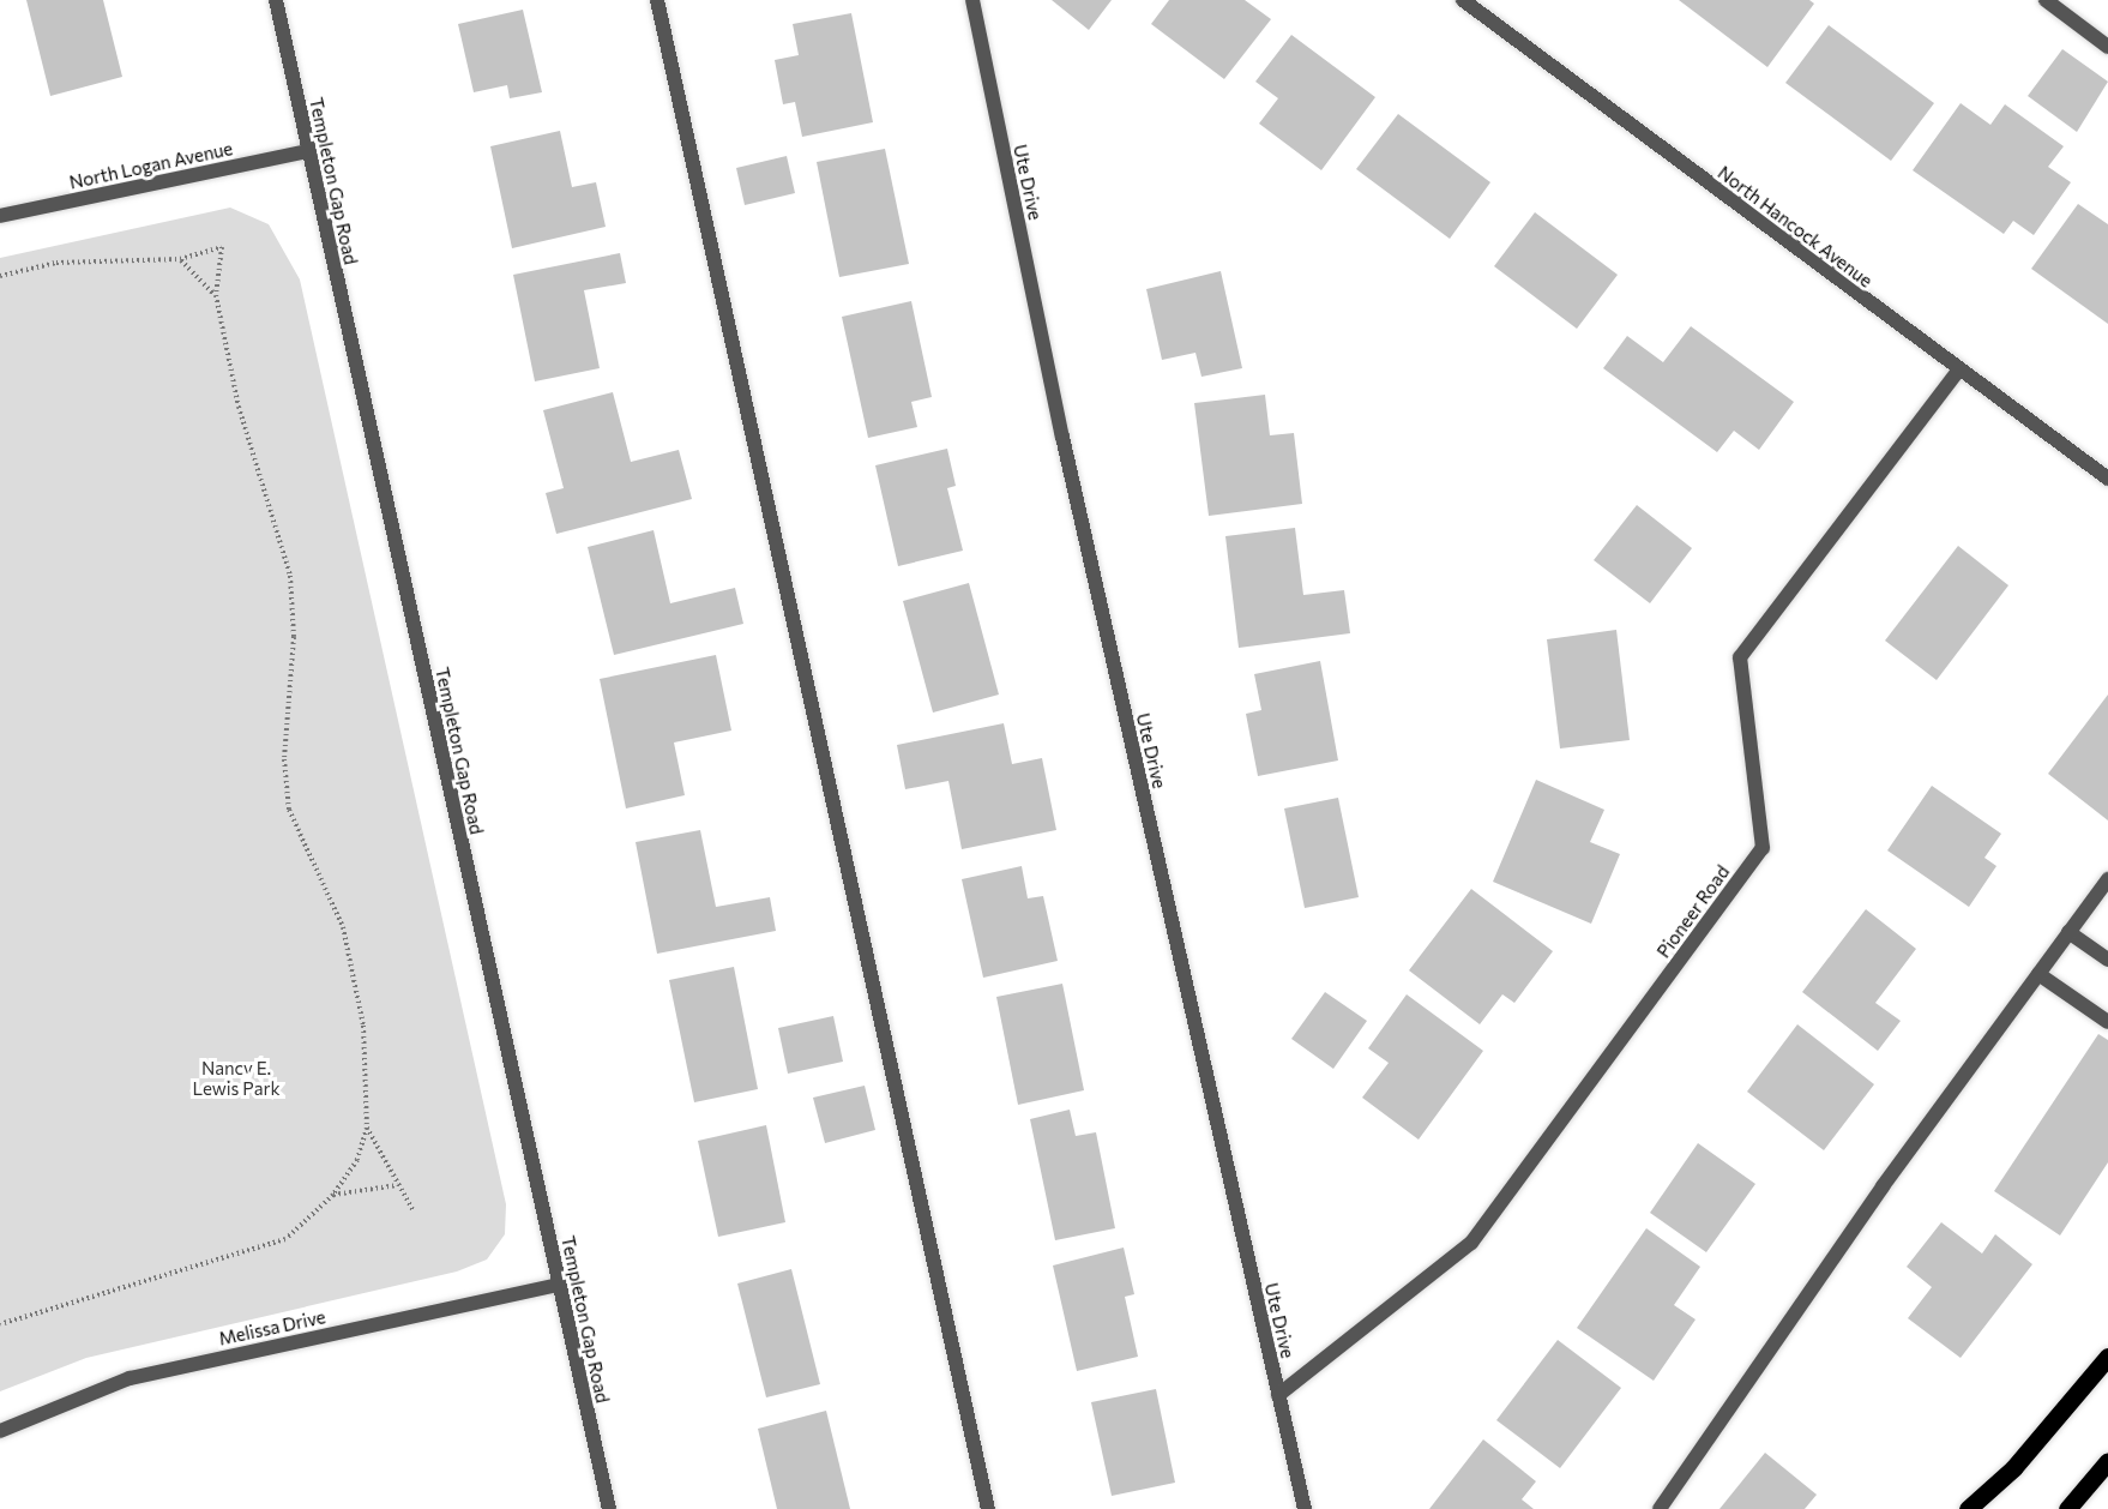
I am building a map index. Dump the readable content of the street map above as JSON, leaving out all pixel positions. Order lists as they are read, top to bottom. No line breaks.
{"streets":{"street":["North Logan Avenue","Templeton Gap Road","Ute Drive","North Hancock Avenue","Pioneer Road","Melissa Drive"]},"crossings":[["North Logan Avenue","Templeton Gap Road"],["Templeton Gap Road","Melissa Drive"],["Ute Drive","Pioneer Road"],["North Hancock Avenue","Pioneer Road"]],"parks":["Nancy E. Lewis Park"]}
